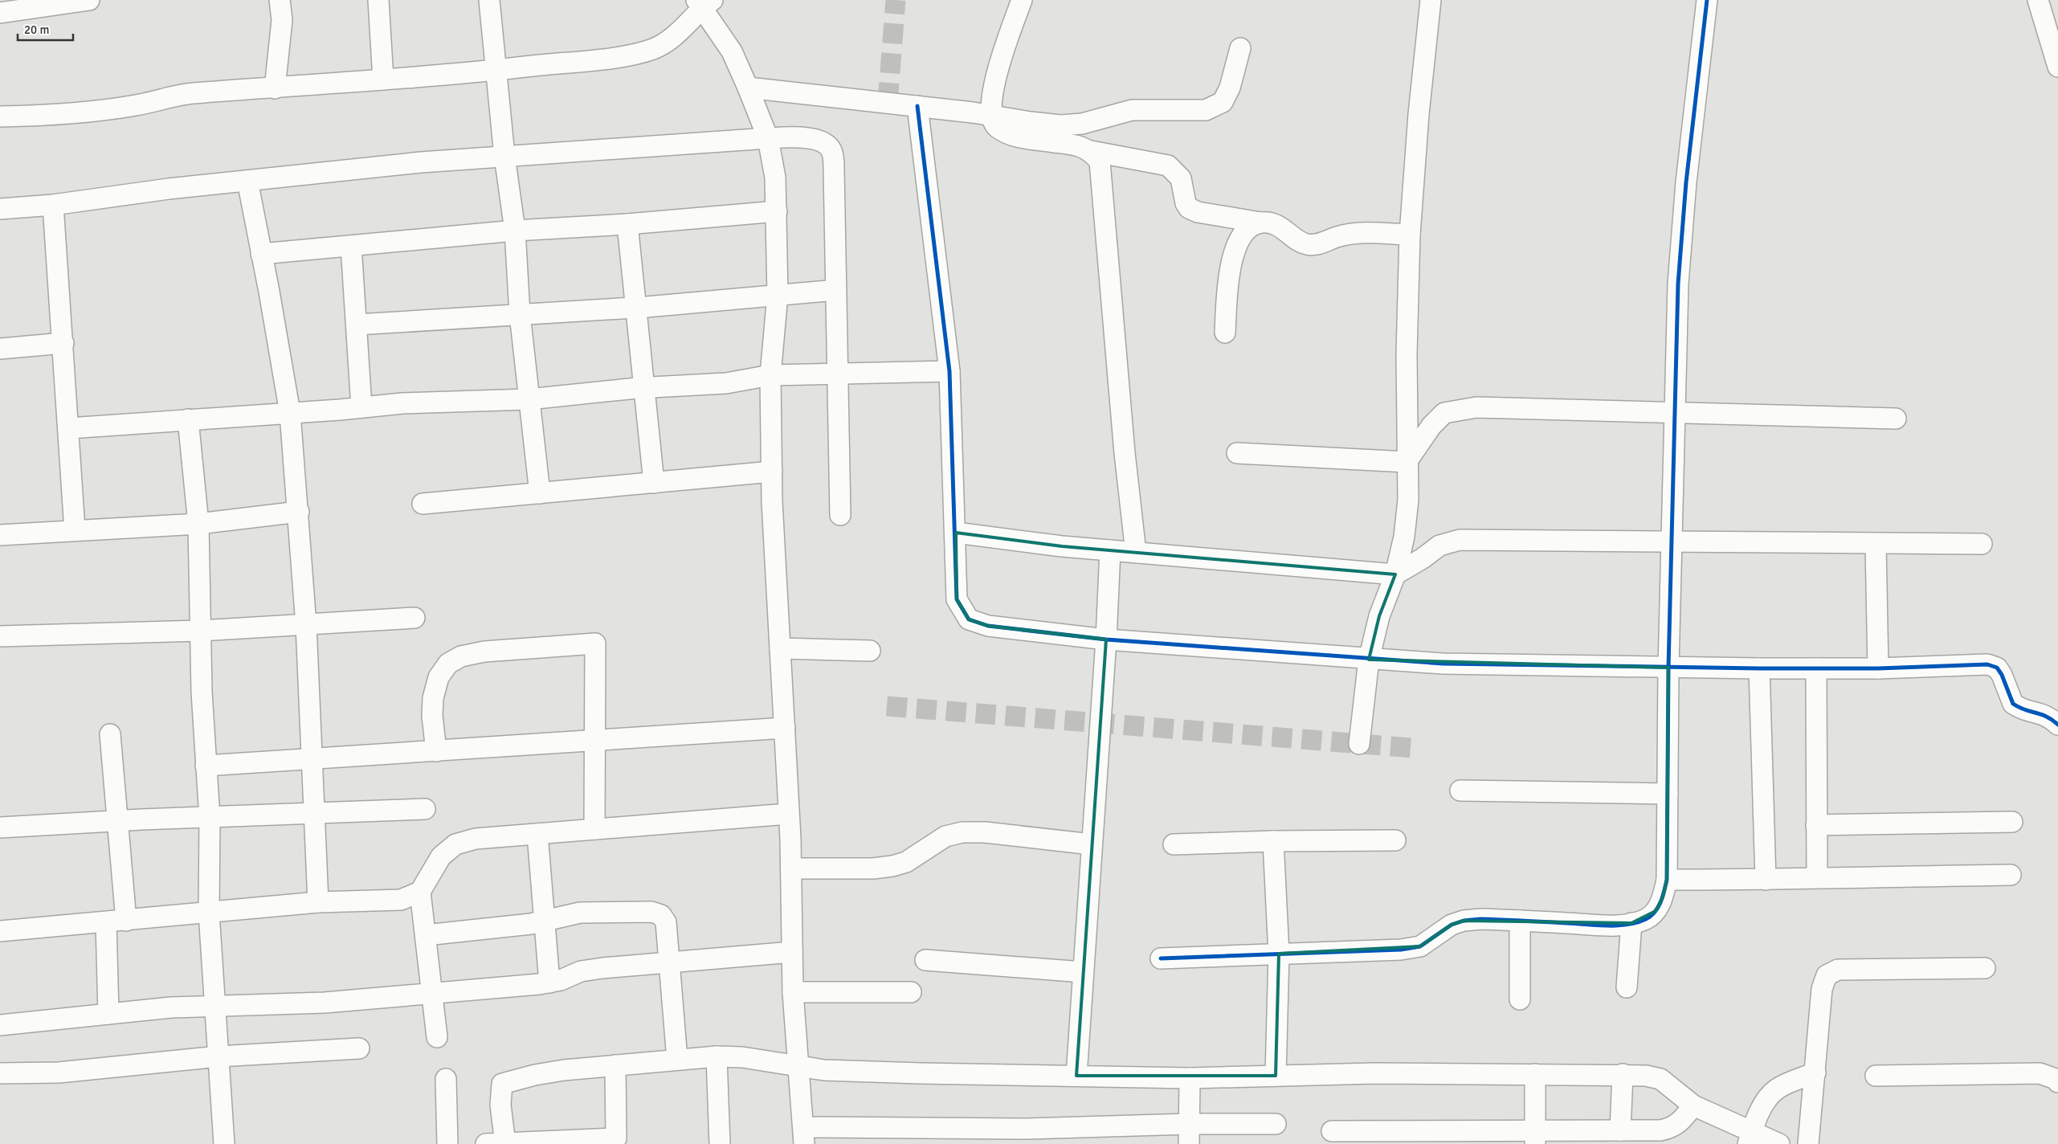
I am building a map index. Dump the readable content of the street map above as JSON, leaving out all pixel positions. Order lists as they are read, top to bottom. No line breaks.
{"scale_bar":"20 m"}
